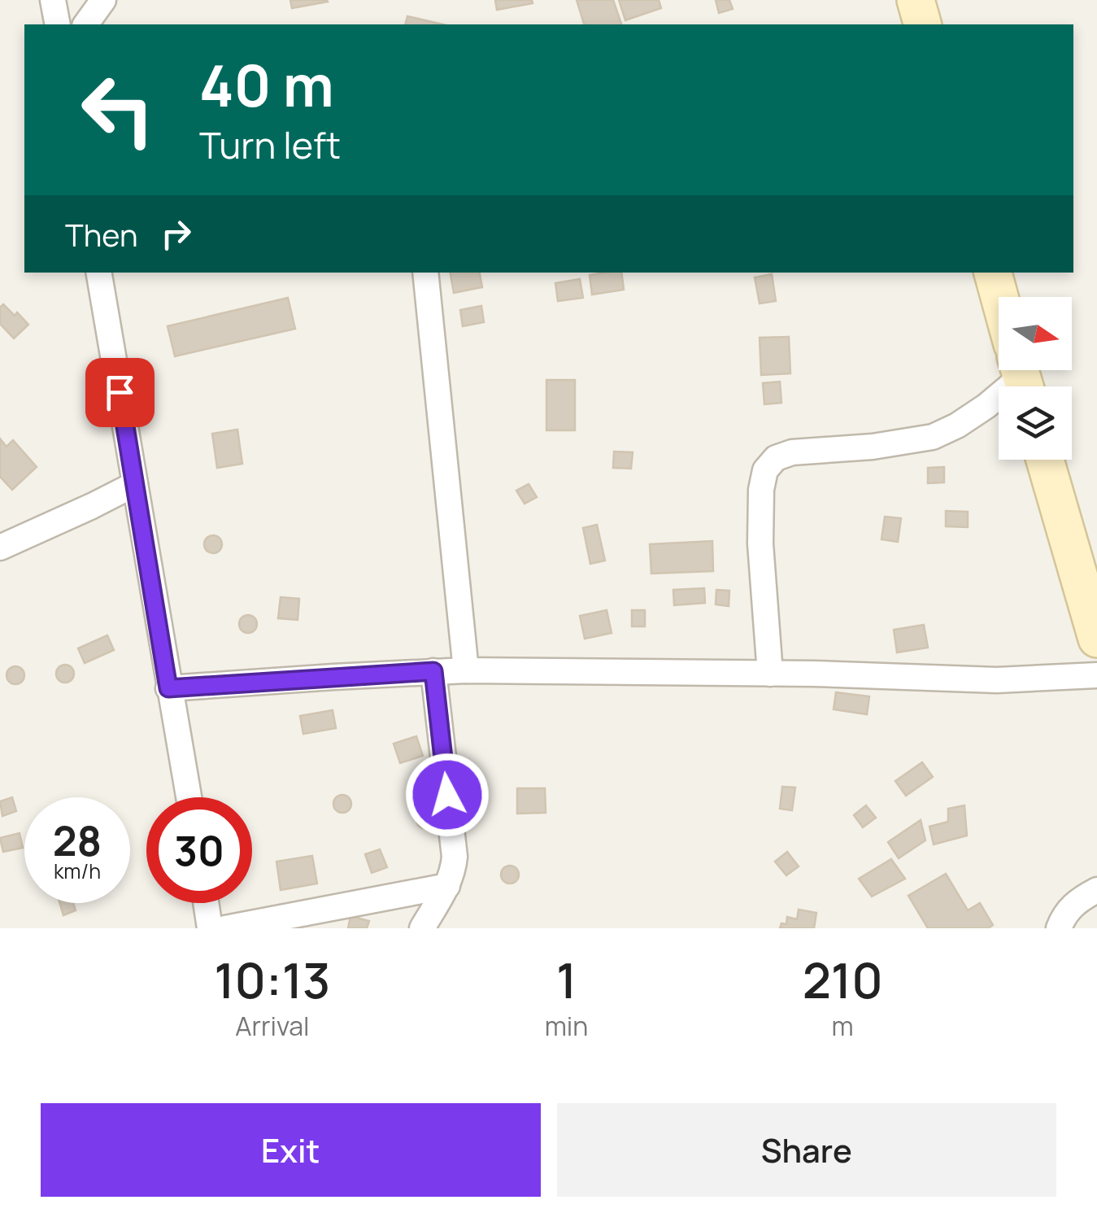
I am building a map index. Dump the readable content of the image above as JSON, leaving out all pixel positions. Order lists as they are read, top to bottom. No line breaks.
{"north":"right","page":{"turn":["40 m","Turn left"],"then":"Then","speed":"28 km/h","limit":"30","eta":["10:13","Arrival","1","min","210","m"],"buttons":["Exit","Share"]}}
